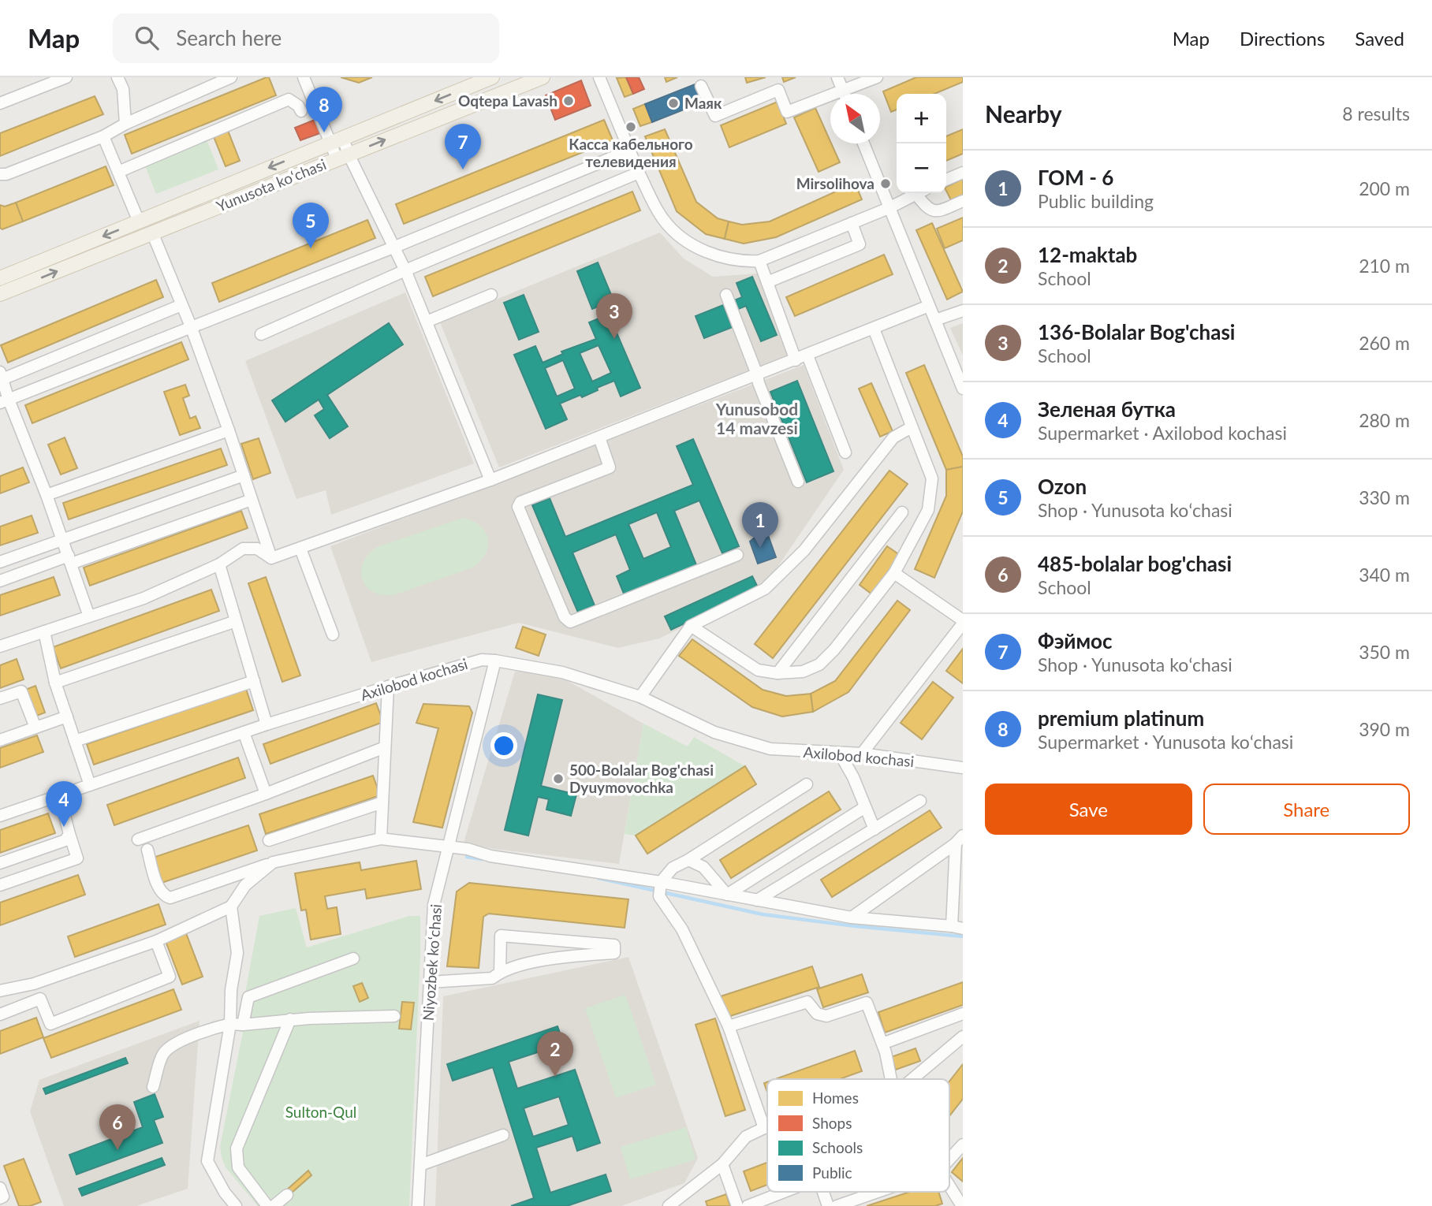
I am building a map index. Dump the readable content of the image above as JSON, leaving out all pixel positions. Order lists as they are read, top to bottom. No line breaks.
{"streets":{"main road":["Yunusota koʻchasi"],"street":["Axilobod kochasi","Niyozbek koʻchasi"]},"crossings":[["Axilobod kochasi","Niyozbek koʻchasi"]],"districts":["Yunusobod 14 mavzesi"],"parks":["Sulton-Qul"],"places":["Oqtepa Lavash","Маяк","Касса кабельного телевидения","Mirsolihova","500-Bolalar Bog'chasi Dyuymovochka"],"legend":["Homes","Shops","Schools","Public"],"north":"top left","page":{"header":"Map","search":"Search here","nav":["Map","Directions","Saved"],"heading":["Nearby","8 results"],"pins":["8","7","5","3","1","4","2","6"],"map_buttons":["+","−"],"list":[{"mark":"1","name":"ГОМ - 6","note":"Public building","value":"200 m"},{"mark":"2","name":"12-maktab","note":"School","value":"210 m"},{"mark":"3","name":"136-Bolalar Bog'chasi","note":"School","value":"260 m"},{"mark":"4","name":"Зеленая бутка","note":"Supermarket · Axilobod kochasi","value":"280 m"},{"mark":"5","name":"Ozon","note":"Shop · Yunusota koʻchasi","value":"330 m"},{"mark":"6","name":"485-bolalar bog'chasi","note":"School","value":"340 m"},{"mark":"7","name":"Фэймос","note":"Shop · Yunusota koʻchasi","value":"350 m"},{"mark":"8","name":"premium platinum","note":"Supermarket · Yunusota koʻchasi","value":"390 m"}],"buttons":["Save","Share"]}}
